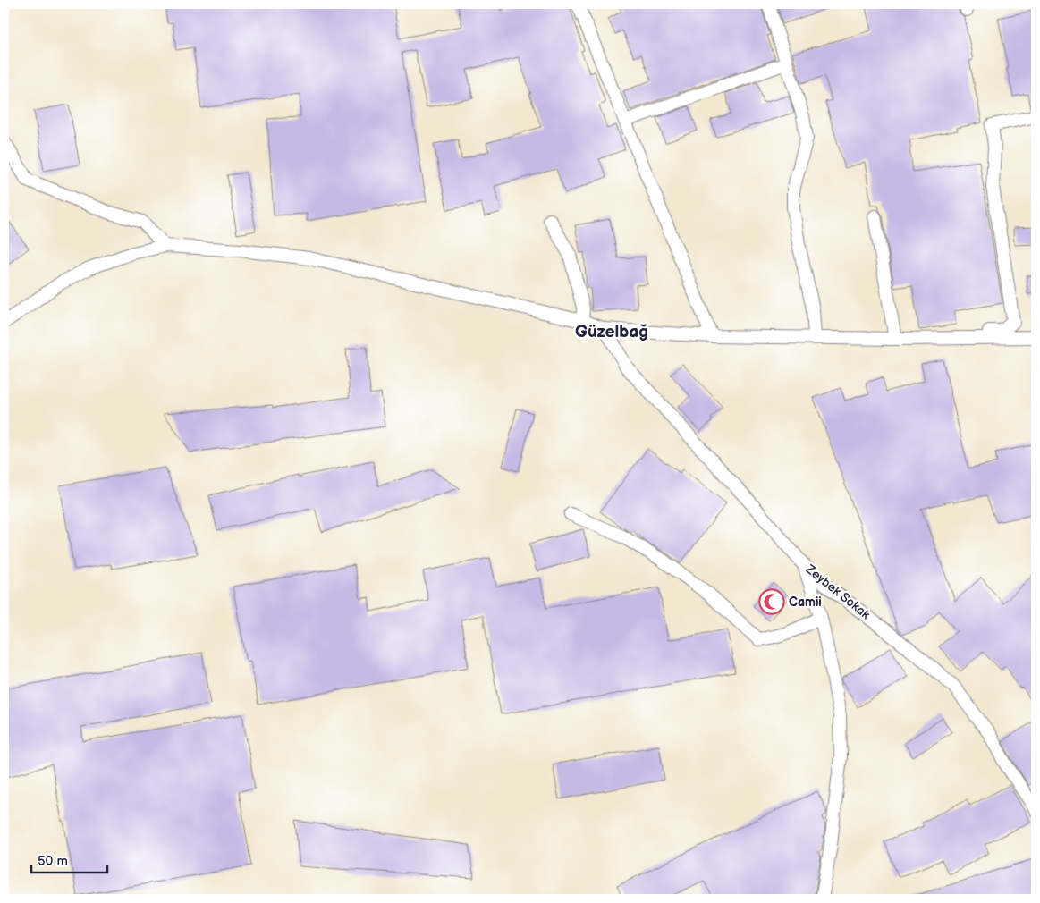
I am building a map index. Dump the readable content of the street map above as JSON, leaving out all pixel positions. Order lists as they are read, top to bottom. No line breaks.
{"streets":{"street":["Zeybek Sokak"]},"districts":["Güzelbağ"],"places":{"mosque":["Camii"]},"scale_bar":"50 m"}
